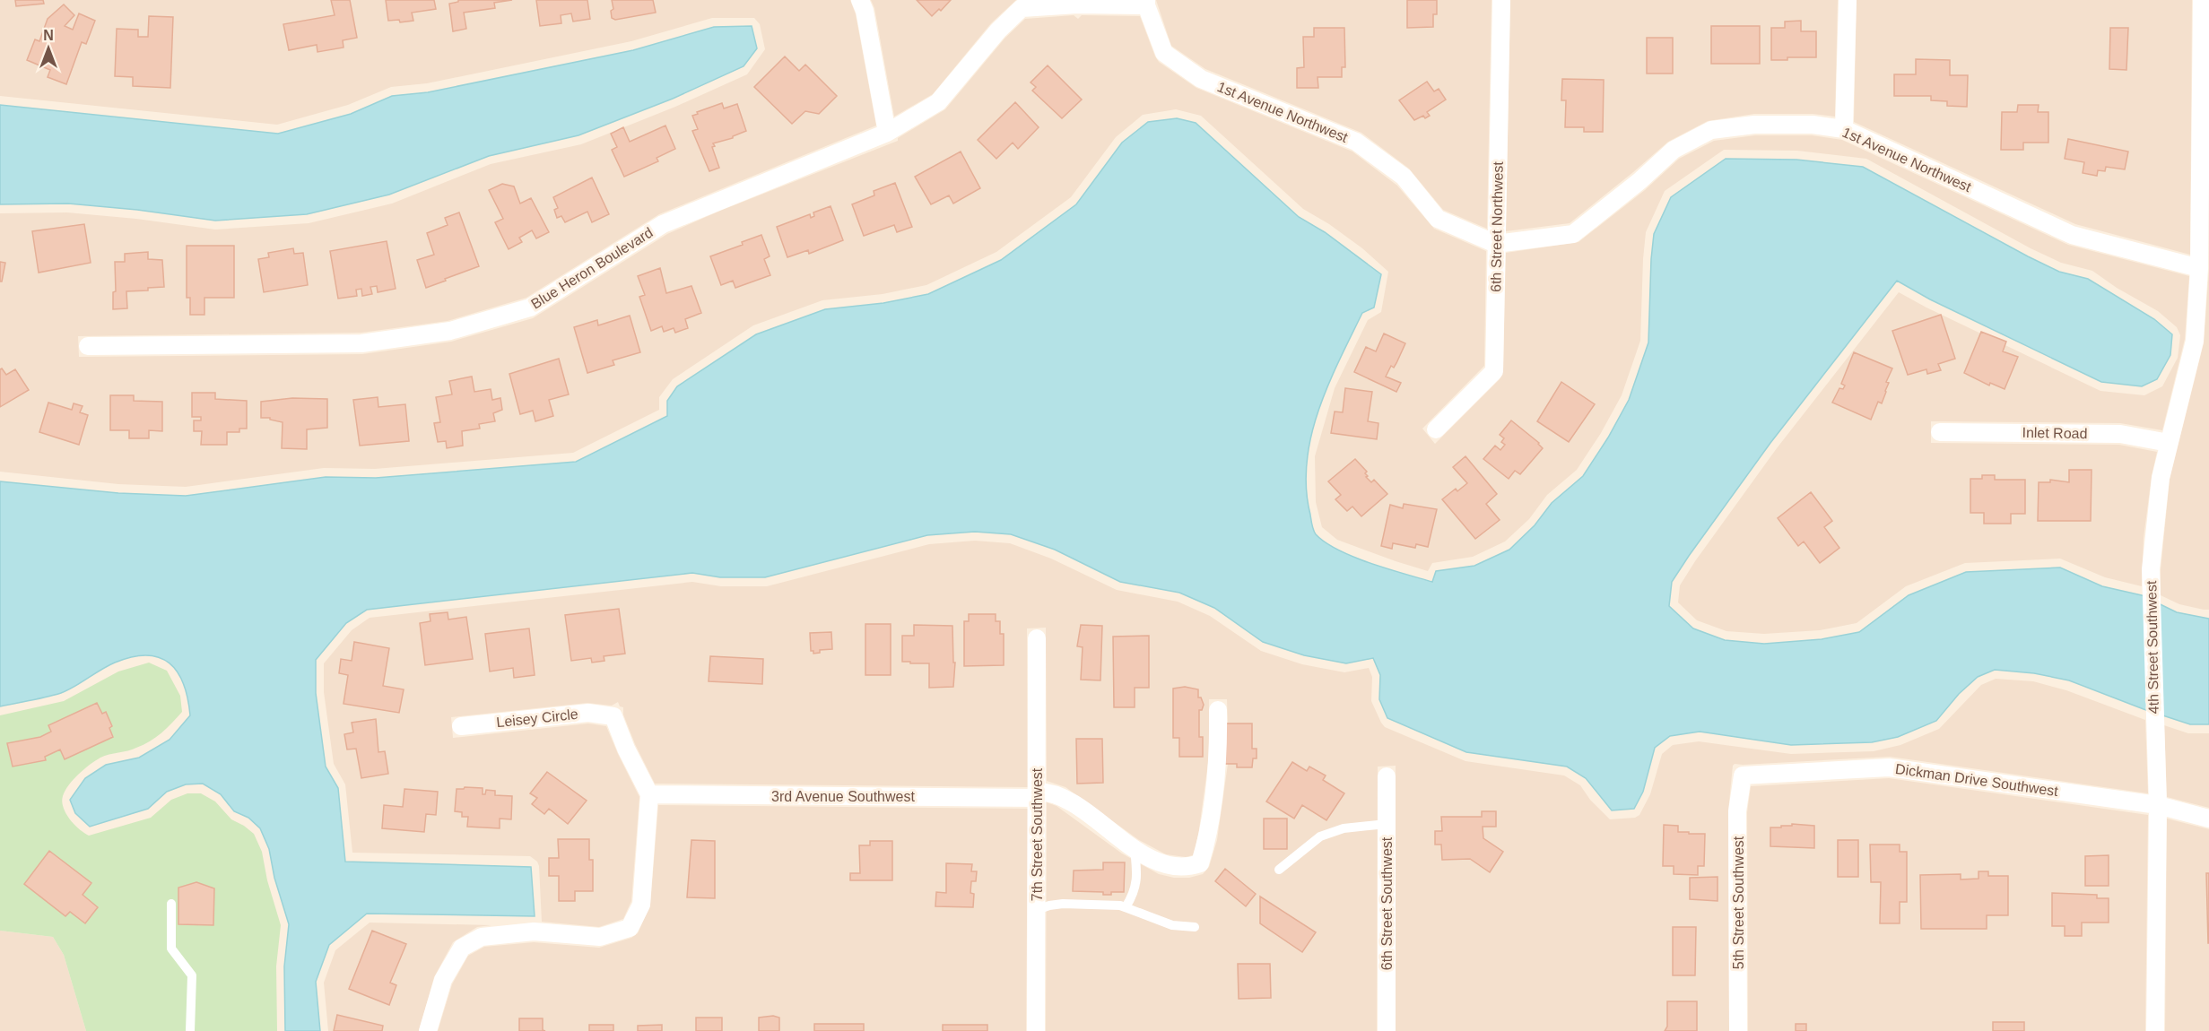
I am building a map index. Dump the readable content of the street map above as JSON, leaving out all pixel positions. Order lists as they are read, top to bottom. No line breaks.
{"streets":{"street":["1st Avenue Northwest","6th Street Northwest","Blue Heron Boulevard","Inlet Road","4th Street Southwest","Leisey Circle","Dickman Drive Southwest","3rd Avenue Southwest","7th Street Southwest","5th Street Southwest","6th Street Southwest"]},"crossings":[["1st Avenue Northwest","6th Street Northwest"],["1st Avenue Northwest","Blue Heron Boulevard"],["1st Avenue Northwest","4th Street Southwest"],["Inlet Road","4th Street Southwest"],["4th Street Southwest","Dickman Drive Southwest"],["Leisey Circle","3rd Avenue Southwest"],["Dickman Drive Southwest","5th Street Southwest"],["3rd Avenue Southwest","7th Street Southwest"]],"north":"top"}
